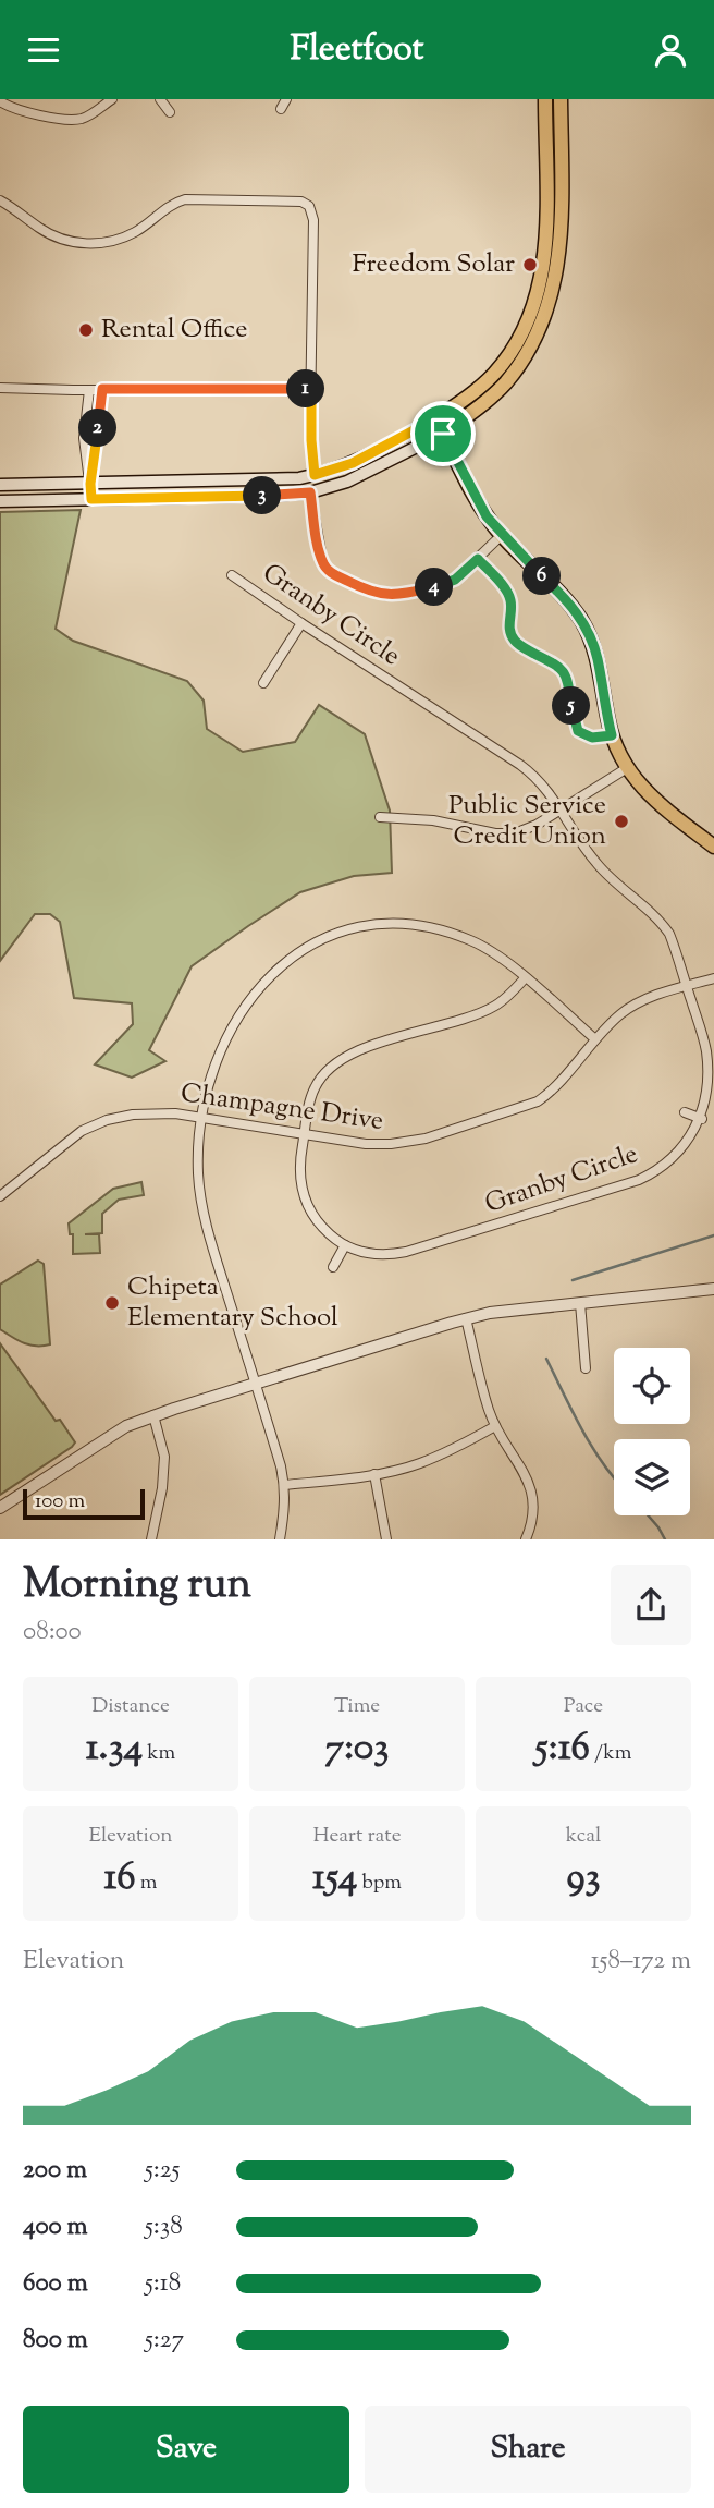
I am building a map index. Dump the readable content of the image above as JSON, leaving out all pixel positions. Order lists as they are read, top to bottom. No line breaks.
{"streets":{"street":["Granby Circle","Champagne Drive"]},"crossings":[["Granby Circle","Champagne Drive"]],"places":["Freedom Solar","Rental Office","Public Service Credit Union","Chipeta Elementary School"],"scale_bar":"100 m","page":{"header":"Fleetfoot","pins":["1","2","3","6","4","5"],"scale":"100 m","heading":["Morning run","08:00"],"stats":[["Distance","1.34 km"],["Time","7:03"],["Pace","5:16 /km"],["Elevation","16 m"],["Heart rate","154 bpm"],["kcal","93"]],"chart":["Elevation","158–172 m"],"list":[{"name":"200 m","note":"5:25"},{"name":"400 m","note":"5:38"},{"name":"600 m","note":"5:18"},{"name":"800 m","note":"5:27"}],"buttons":["Save","Share"]}}
